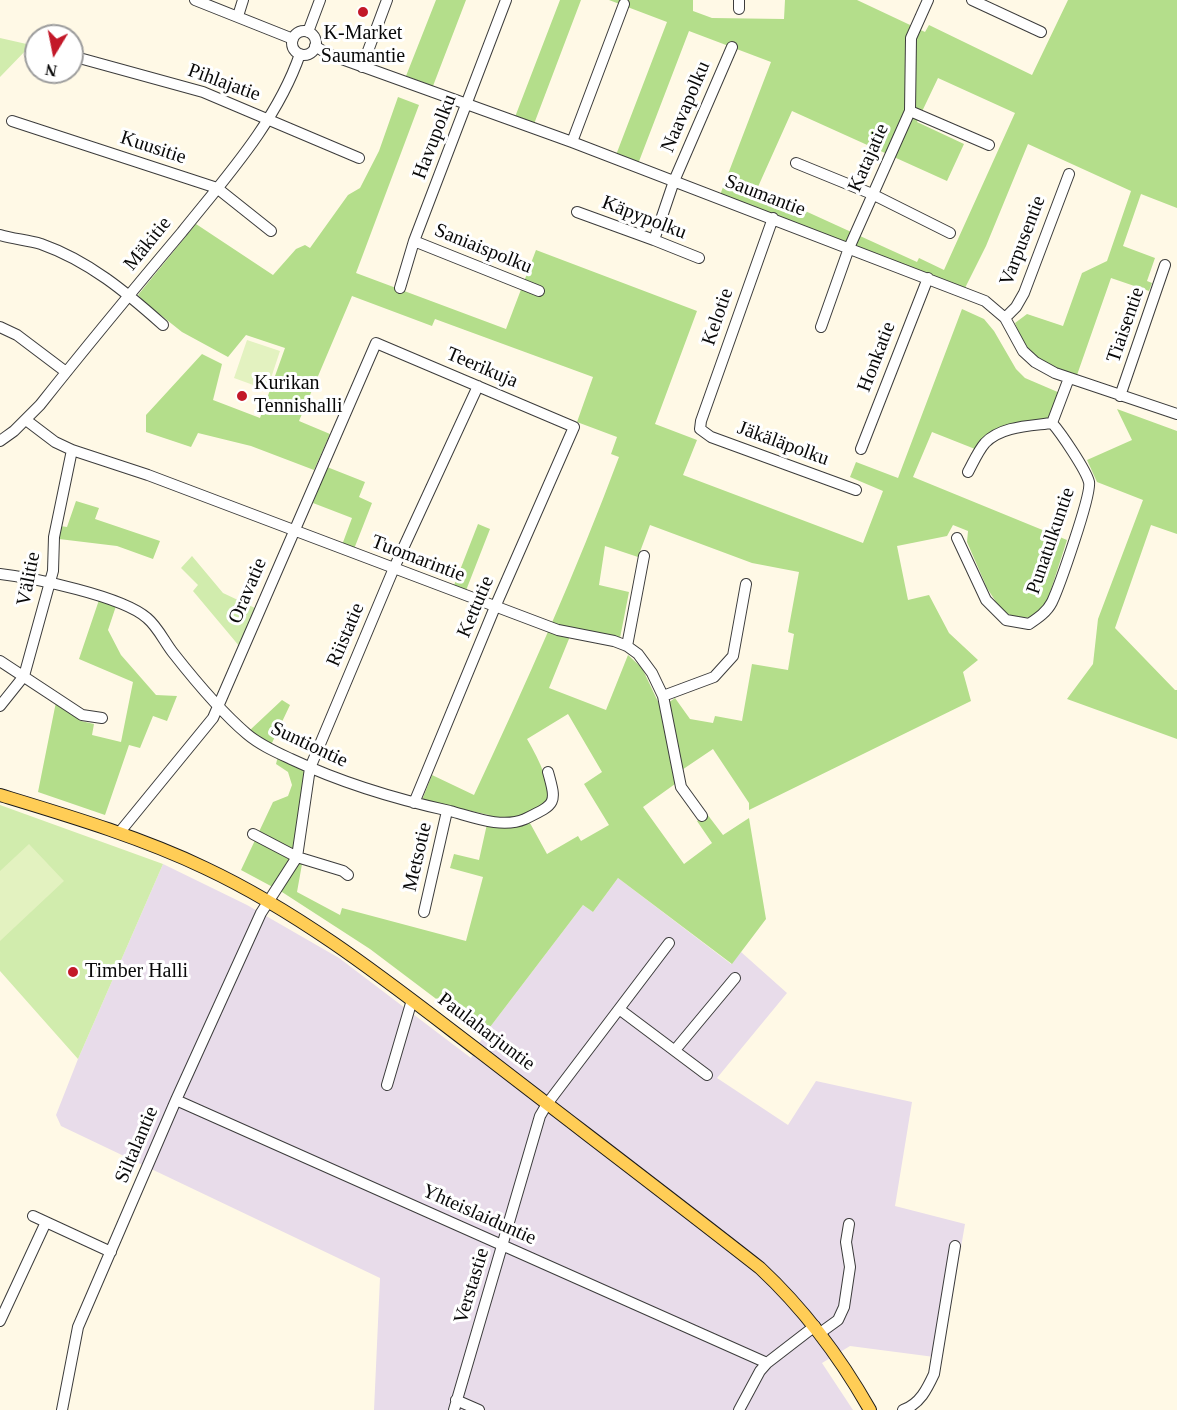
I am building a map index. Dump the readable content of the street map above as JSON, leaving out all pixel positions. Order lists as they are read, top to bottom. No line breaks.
{"streets":{"main road":["Paulaharjuntie"],"street":["Pihlajatie","Naavapolku","Havupolku","Kuusitie","Katajatie","Saumantie","Käpypolku","Varpusentie","Mäkitie","Saniaispolku","Kelotie","Tiaisentie","Honkatie","Teerikuja","Jäkäläpolku","Punatulkuntie","Tuomarintie","Välitie","Oravatie","Kettutie","Riistatie","Suntiontie","Metsotie","Siltalantie","Yhteislaiduntie","Verstastie"]},"crossings":[["Pihlajatie","Mäkitie"],["Naavapolku","Saumantie"],["Naavapolku","Käpypolku"],["Havupolku","Saumantie"],["Havupolku","Saniaispolku"],["Kuusitie","Mäkitie"],["Katajatie","Saumantie"],["Saumantie","Varpusentie"],["Saumantie","Mäkitie"],["Saumantie","Kelotie"],["Saumantie","Tiaisentie"],["Saumantie","Honkatie"],["Mäkitie","Tuomarintie"],["Kelotie","Jäkäläpolku"],["Teerikuja","Oravatie"],["Teerikuja","Kettutie"],["Teerikuja","Riistatie"],["Tuomarintie","Välitie"],["Tuomarintie","Oravatie"],["Tuomarintie","Kettutie"],["Tuomarintie","Riistatie"],["Välitie","Suntiontie"],["Oravatie","Suntiontie"],["Oravatie","Paulaharjuntie"],["Kettutie","Suntiontie"],["Riistatie","Suntiontie"],["Riistatie","Paulaharjuntie"],["Riistatie","Siltalantie"],["Suntiontie","Metsotie"],["Paulaharjuntie","Siltalantie"],["Paulaharjuntie","Verstastie"],["Siltalantie","Yhteislaiduntie"],["Yhteislaiduntie","Verstastie"]],"places":["K-Market Saumantie","Kurikan Tennishalli","Timber Halli"],"north":"bottom"}
